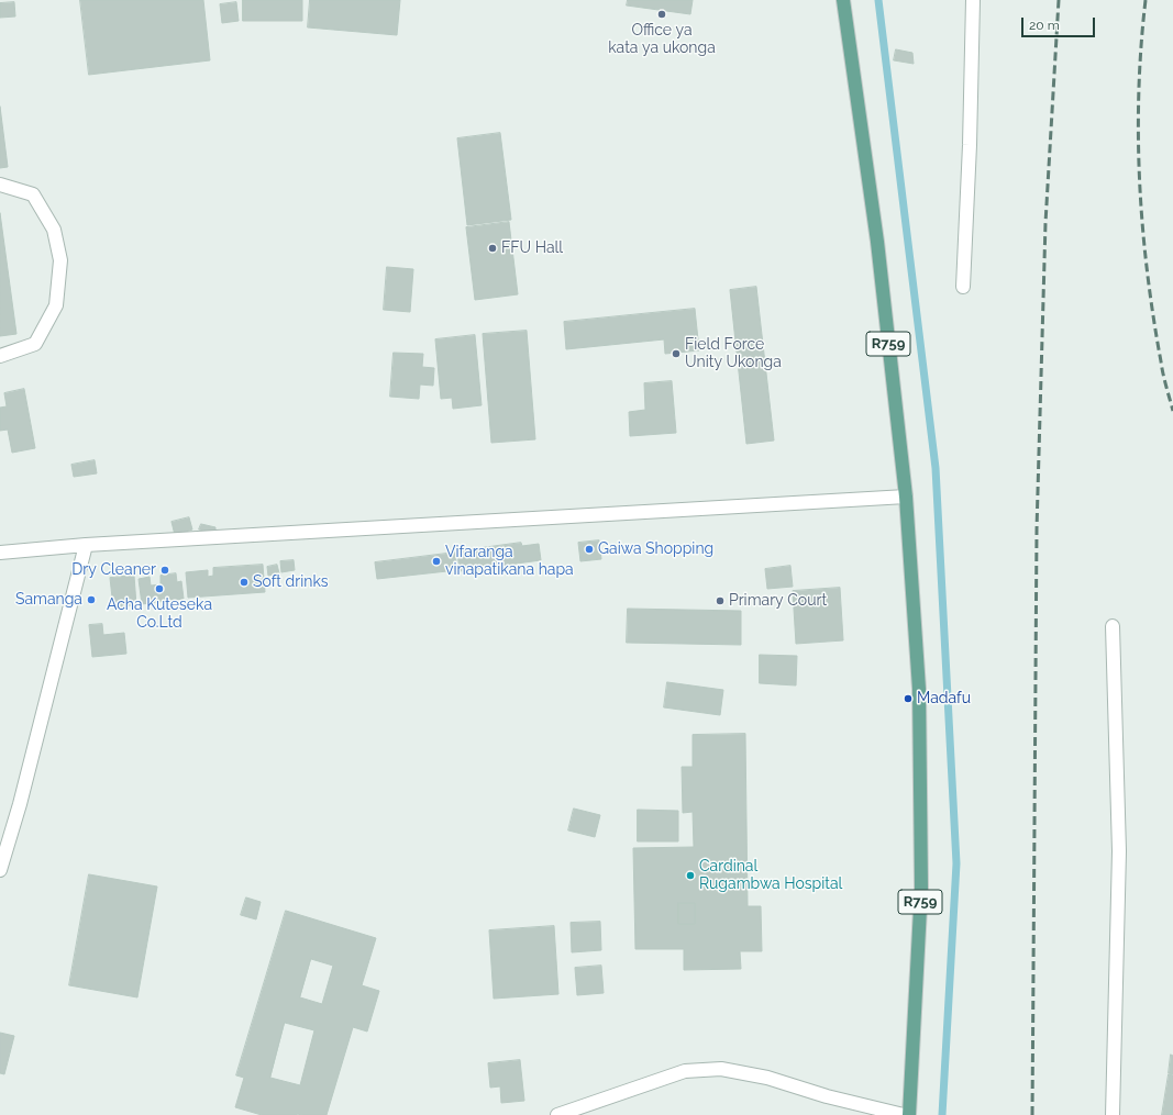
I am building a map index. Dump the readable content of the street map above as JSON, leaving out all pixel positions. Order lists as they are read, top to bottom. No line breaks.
{"streets":{"main road":["R759"]},"places":["Office ya kata ya ukonga","FFU Hall","Field Force Unity Ukonga","Gaiwa Shopping","Vifaranga vinapatikana hapa","Dry Cleaner","Soft drinks","Acha Kuteseka Co.Ltd","Samanga","Primary Court","Madafu","Cardinal Rugambwa Hospital"],"scale_bar":"20 m"}
